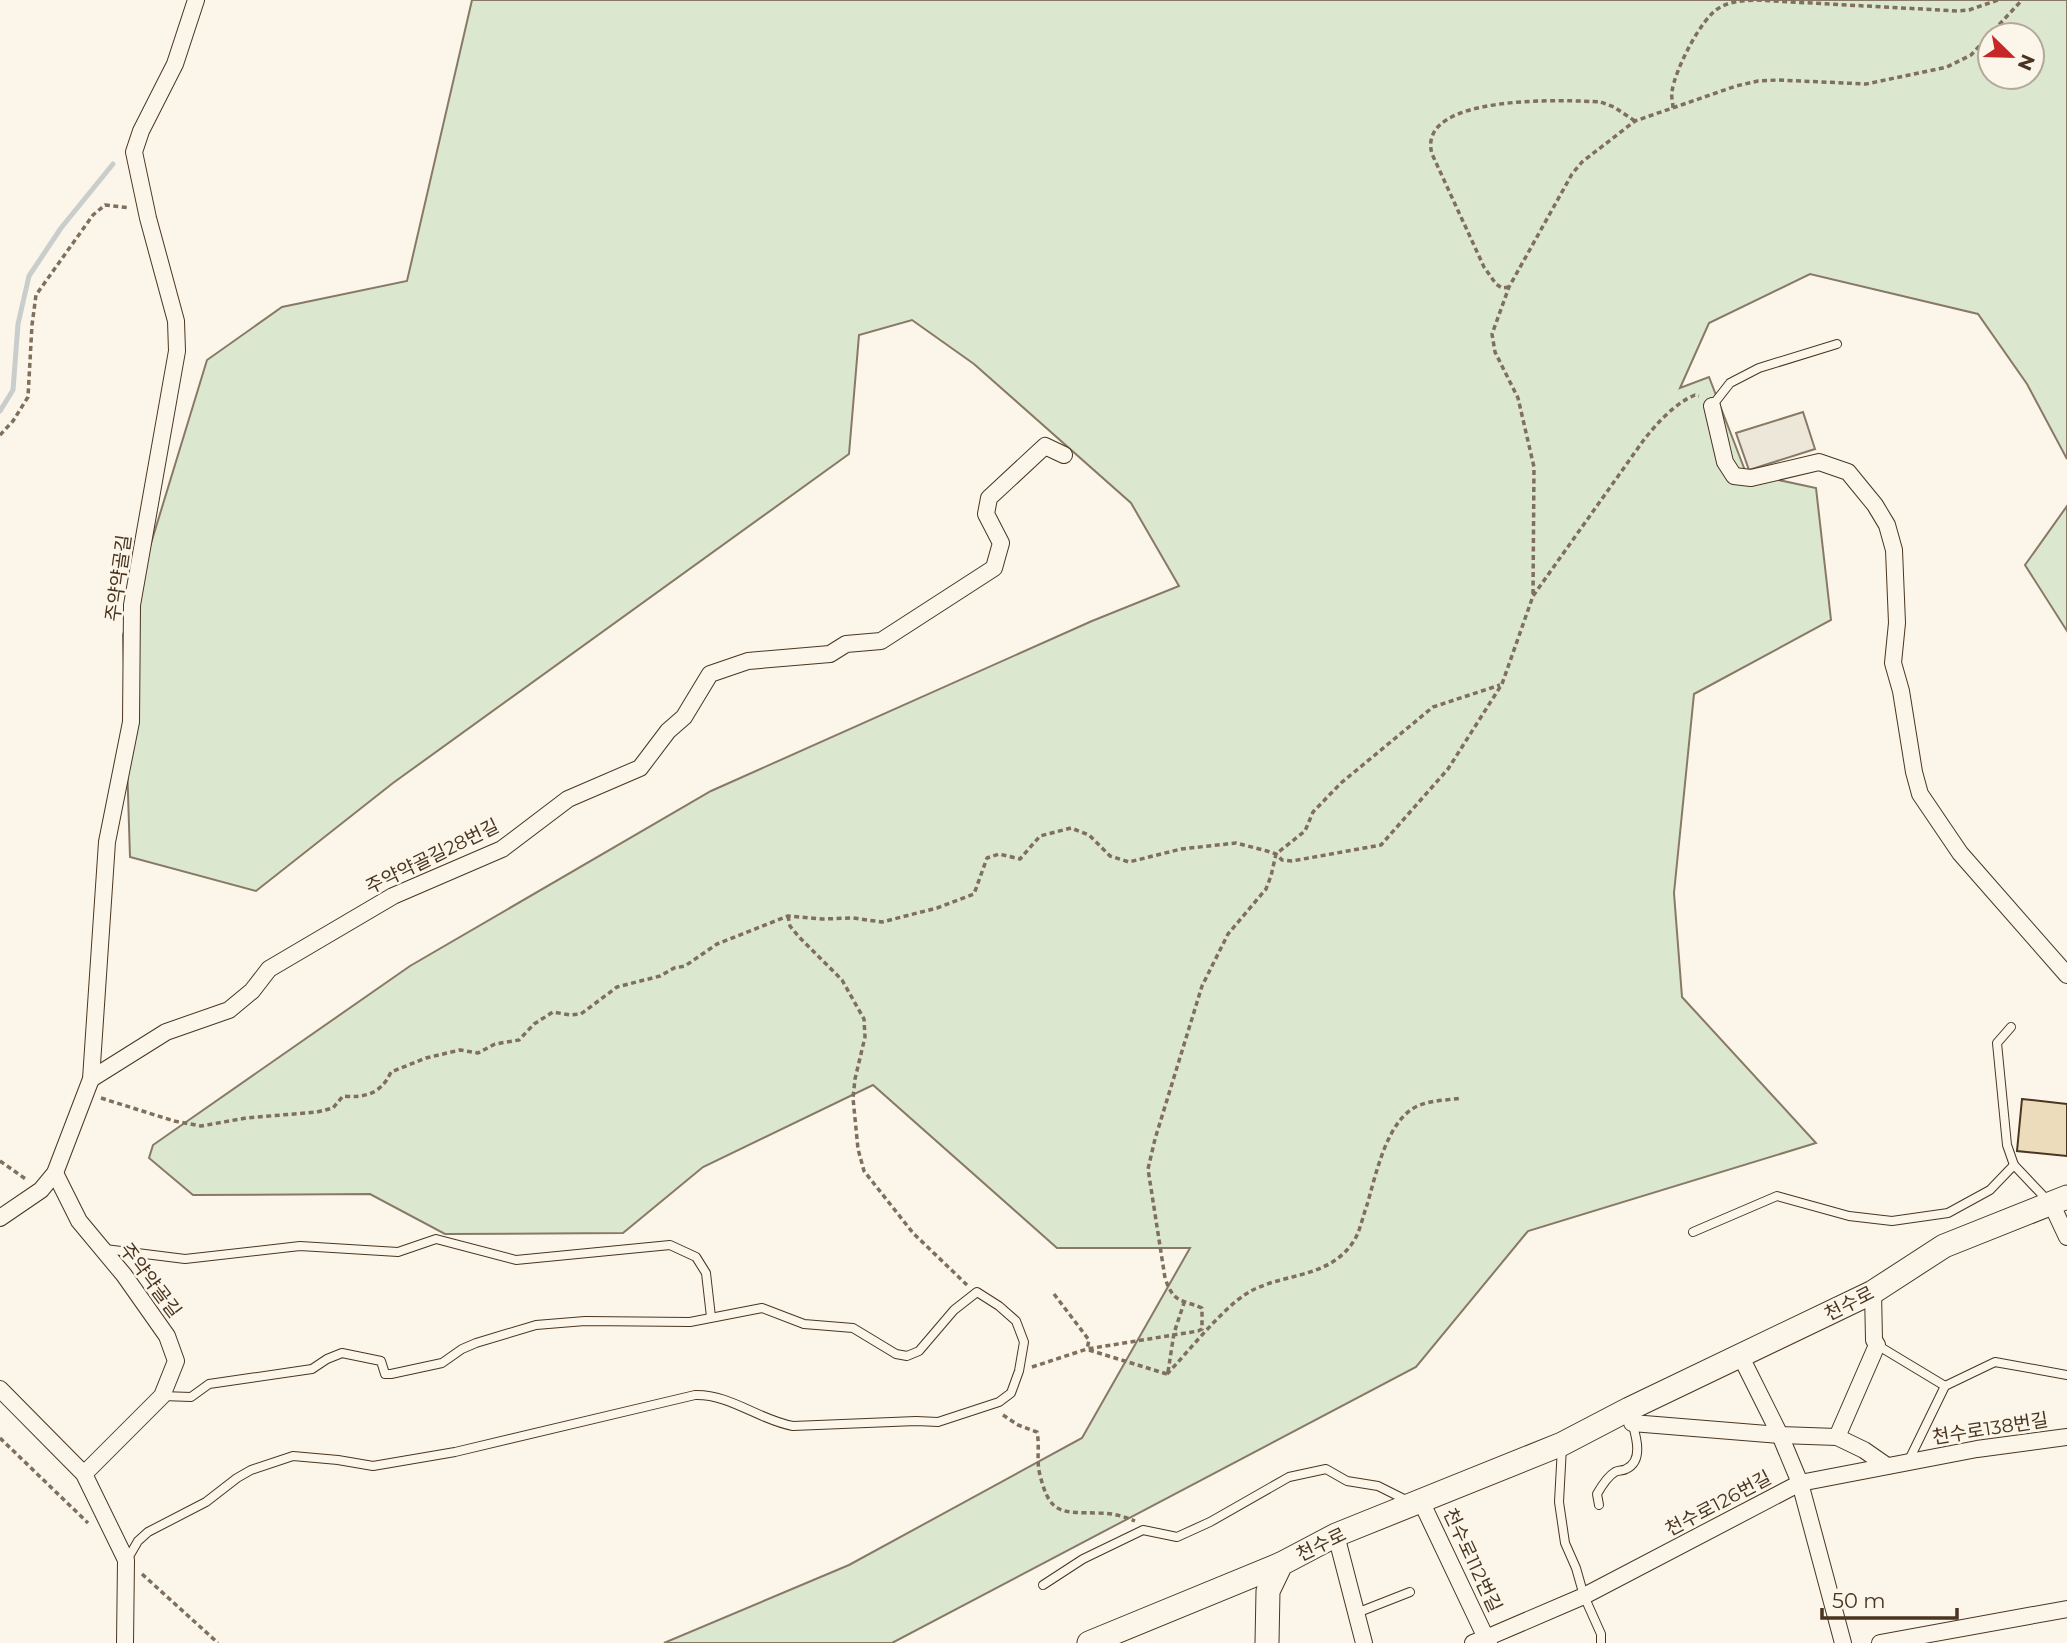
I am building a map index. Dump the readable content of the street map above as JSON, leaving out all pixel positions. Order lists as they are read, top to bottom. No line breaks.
{"streets":{"street":["주약약골길","주약약골길28번길","천수로","천수로138번길","천수로126번길","천수로112번길"]},"crossings":[["주약약골길","주약약골길28번길"],["천수로","천수로126번길"],["천수로","천수로112번길"],["천수로138번길","천수로126번길"],["천수로126번길","천수로112번길"]],"scale_bar":"50 m","north":"bottom right"}
